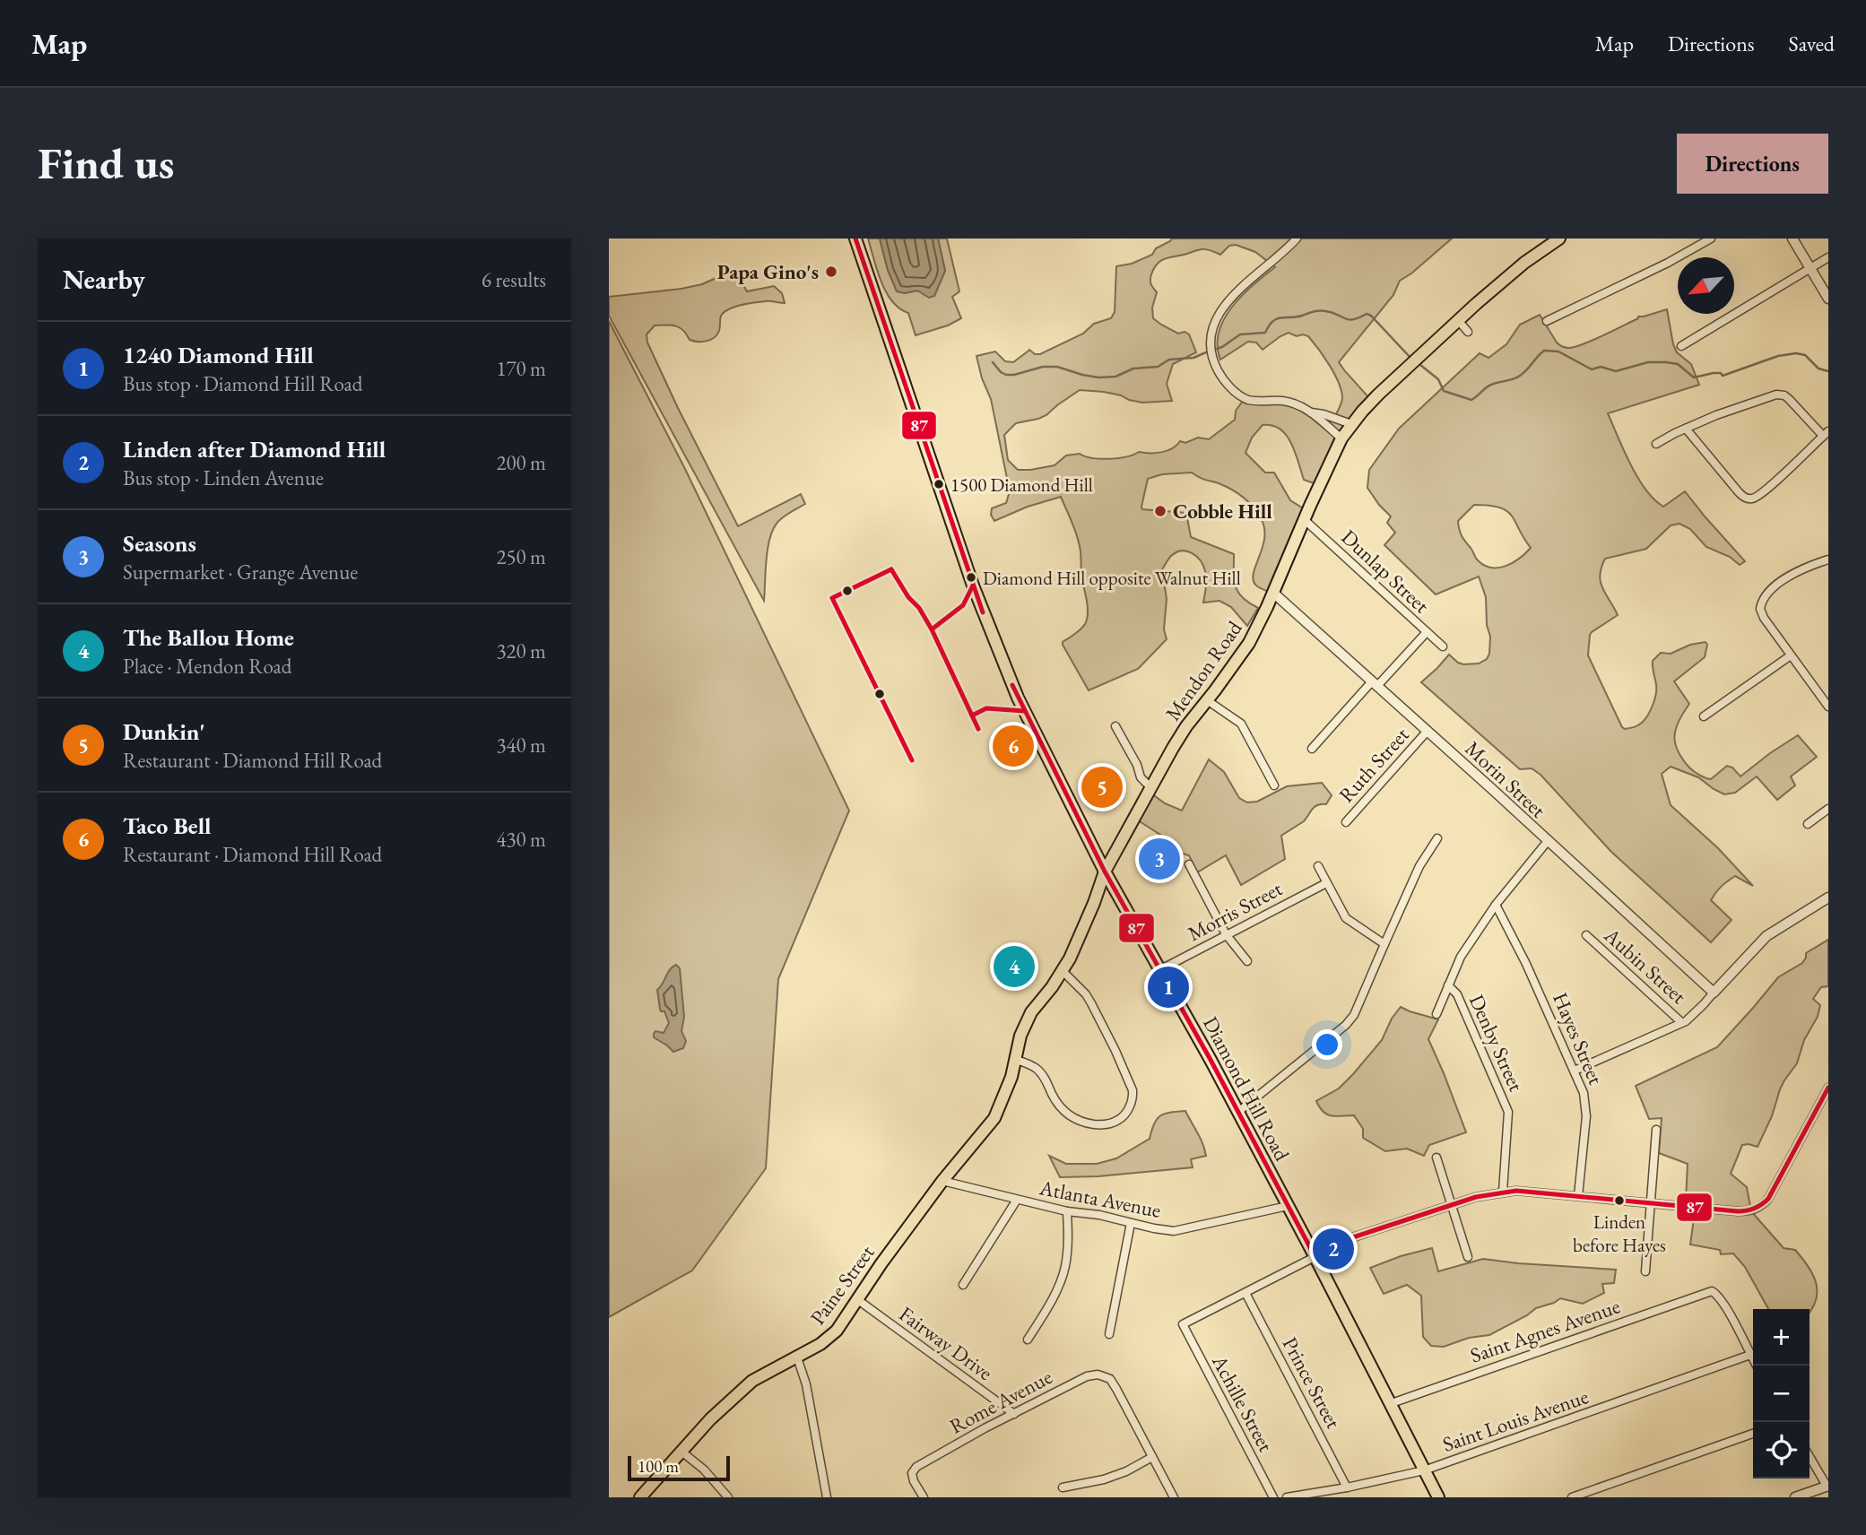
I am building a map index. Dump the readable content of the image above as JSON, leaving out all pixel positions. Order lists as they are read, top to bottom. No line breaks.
{"streets":{"main road":["Mendon Road","Diamond Hill Road","Paine Street"],"street":["Dunlap Street","Ruth Street","Morin Street","Morris Street","Aubin Street","Hayes Street","Denby Street","Atlanta Avenue","Saint Agnes Avenue","Fairway Drive","Prince Street","Rome Avenue","Achille Street","Saint Louis Avenue"]},"crossings":[["Dunlap Street","Mendon Road"],["Mendon Road","Morin Street"],["Mendon Road","Diamond Hill Road"],["Mendon Road","Paine Street"],["Ruth Street","Morin Street"],["Morris Street","Diamond Hill Road"],["Diamond Hill Road","Atlanta Avenue"],["Diamond Hill Road","Saint Agnes Avenue"],["Diamond Hill Road","Saint Louis Avenue"],["Atlanta Avenue","Paine Street"],["Paine Street","Fairway Drive"],["Saint Agnes Avenue","Saint Louis Avenue"],["Fairway Drive","Rome Avenue"],["Prince Street","Achille Street"],["Prince Street","Saint Louis Avenue"]],"places":["Papa Gino's","1500 Diamond Hill","Cobble Hill","Diamond Hill opposite Walnut Hill","Linden before Hayes"],"lines":["transit line 87"],"scale_bar":"100 m","north":"bottom left","page":{"header":"Map","nav":["Map","Directions","Saved"],"buttons":"Directions","title":"Find us","heading":["Nearby","6 results"],"list":[{"mark":"1","name":"1240 Diamond Hill","note":"Bus stop · Diamond Hill Road","value":"170 m"},{"mark":"2","name":"Linden after Diamond Hill","note":"Bus stop · Linden Avenue","value":"200 m"},{"mark":"3","name":"Seasons","note":"Supermarket · Grange Avenue","value":"250 m"},{"mark":"4","name":"The Ballou Home","note":"Place · Mendon Road","value":"320 m"},{"mark":"5","name":"Dunkin'","note":"Restaurant · Diamond Hill Road","value":"340 m"},{"mark":"6","name":"Taco Bell","note":"Restaurant · Diamond Hill Road","value":"430 m"}],"pins":["6","5","3","4","1","2"],"map_buttons":["+","−"],"scale":"100 m"}}
